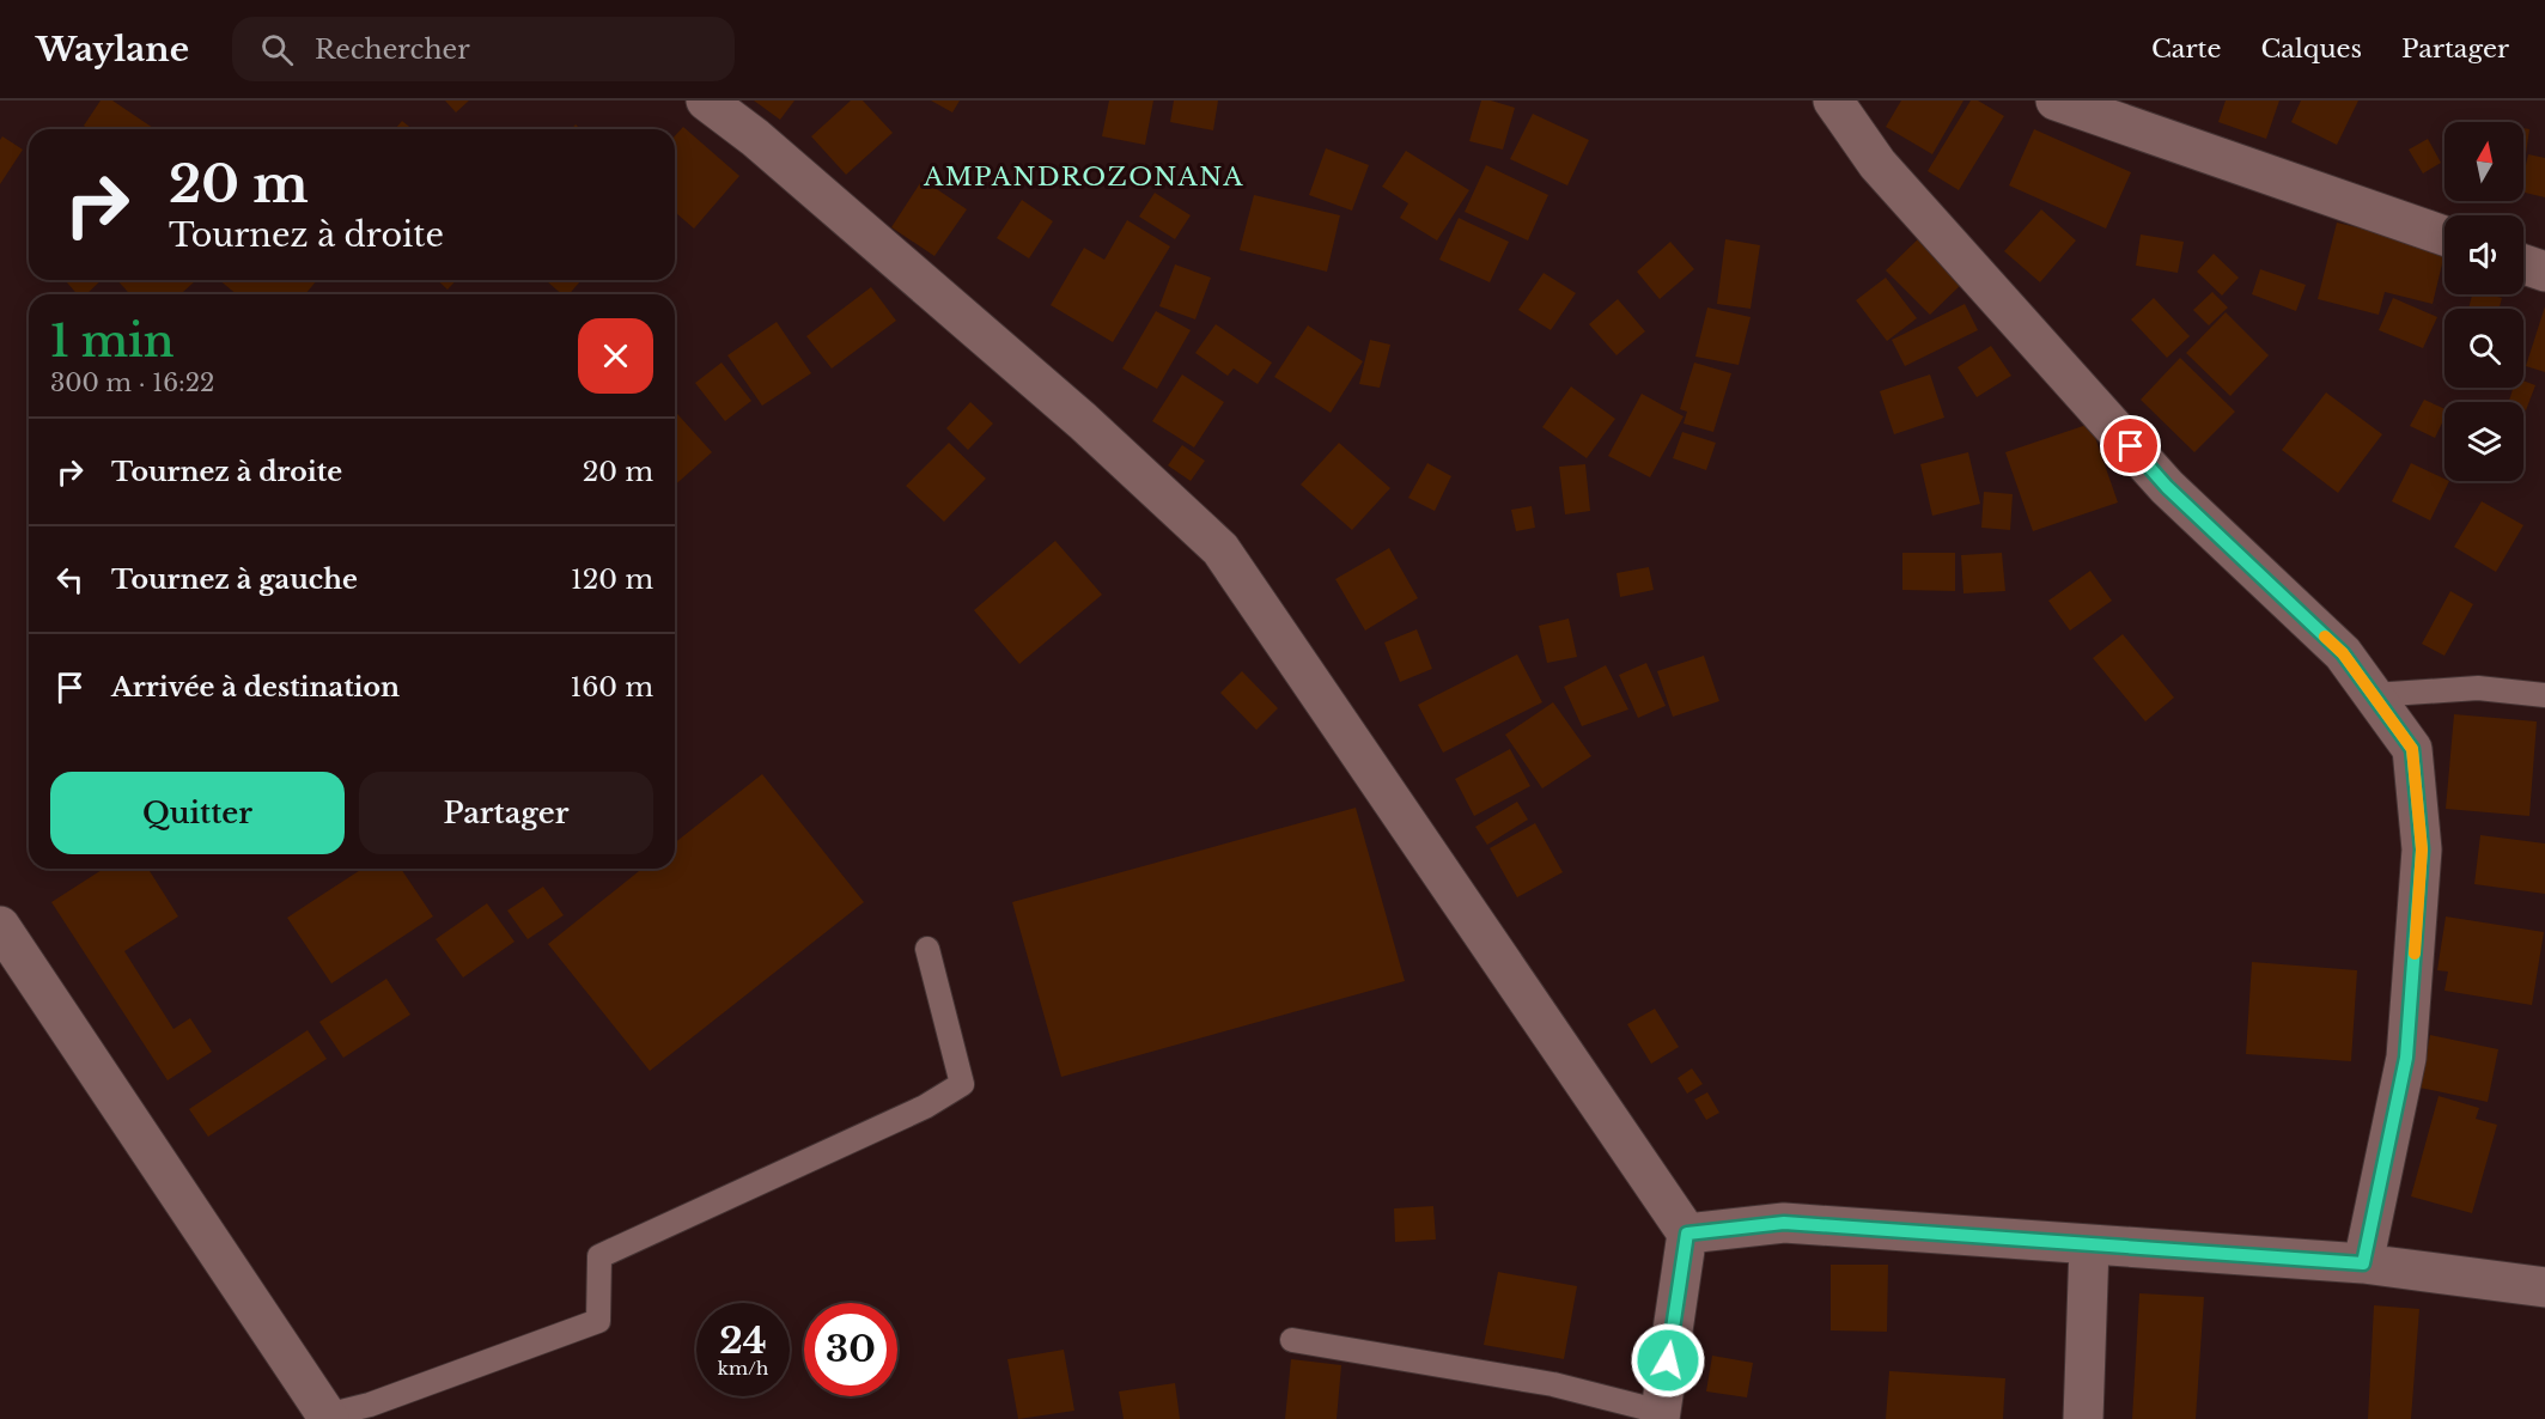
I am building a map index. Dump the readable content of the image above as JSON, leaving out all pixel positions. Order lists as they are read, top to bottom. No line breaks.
{"districts":["AMPANDROZONANA"],"north":"top","page":{"header":"Waylane","search":"Rechercher","nav":["Carte","Calques","Partager"],"turn":["20 m","Tournez à droite"],"heading":["1 min","300 m · 16:22"],"list":[{"name":"Tournez à droite","value":"20 m"},{"name":"Tournez à gauche","value":"120 m"},{"name":"Arrivée à destination","value":"160 m"}],"buttons":["Quitter","Partager"],"speed":"24 km/h","limit":"30"}}
